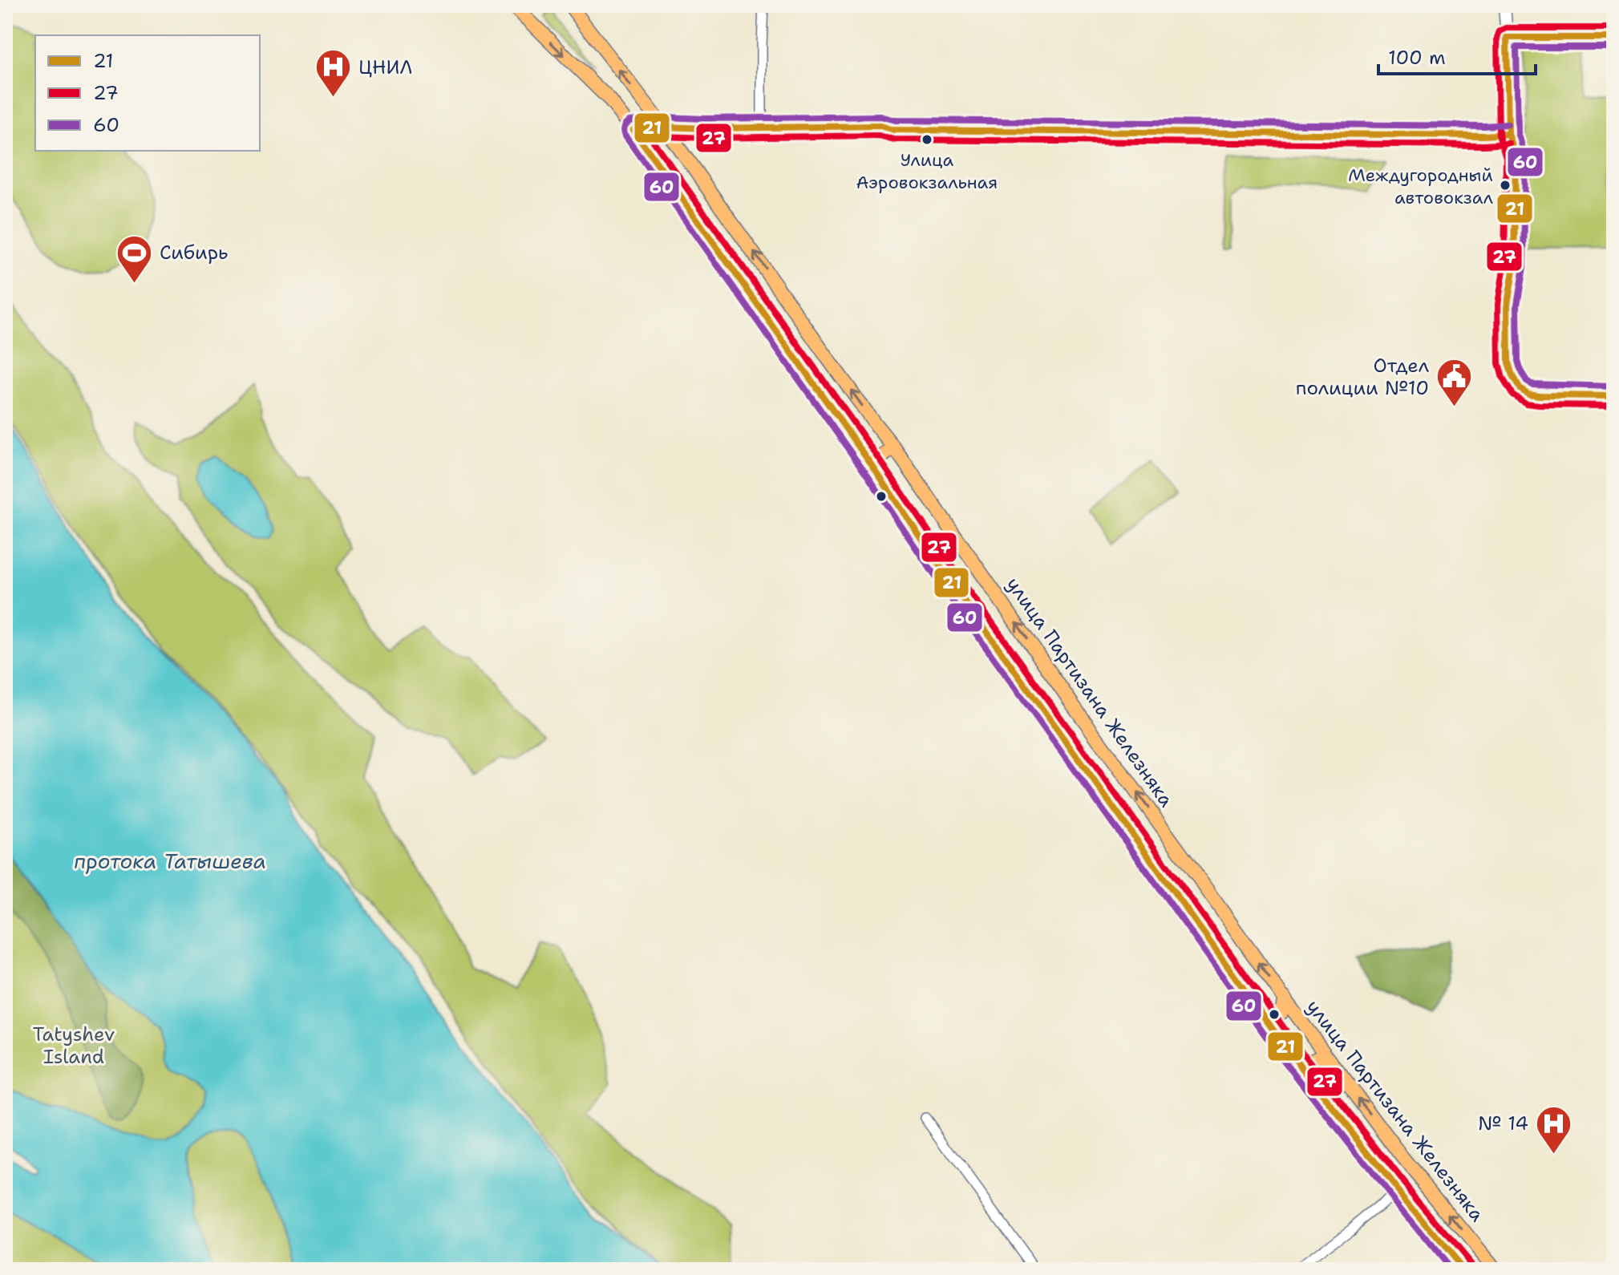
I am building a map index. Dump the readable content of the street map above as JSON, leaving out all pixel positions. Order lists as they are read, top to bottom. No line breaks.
{"streets":{"main road":["улица Партизана Железняка"]},"water":["протока Татышева"],"parks":["Tatyshev Island"],"places":{"hospital":["ЦНИЛ","№ 14"],"other":["Улица Аэровокзальная","Междугородный автовокзал"],"sports":["Сибирь"],"public building":["Отдел полиции №10"]},"lines":["transit line 27","transit line 21","transit line 60"],"legend":["21","27","60"],"scale_bar":"100 m"}
